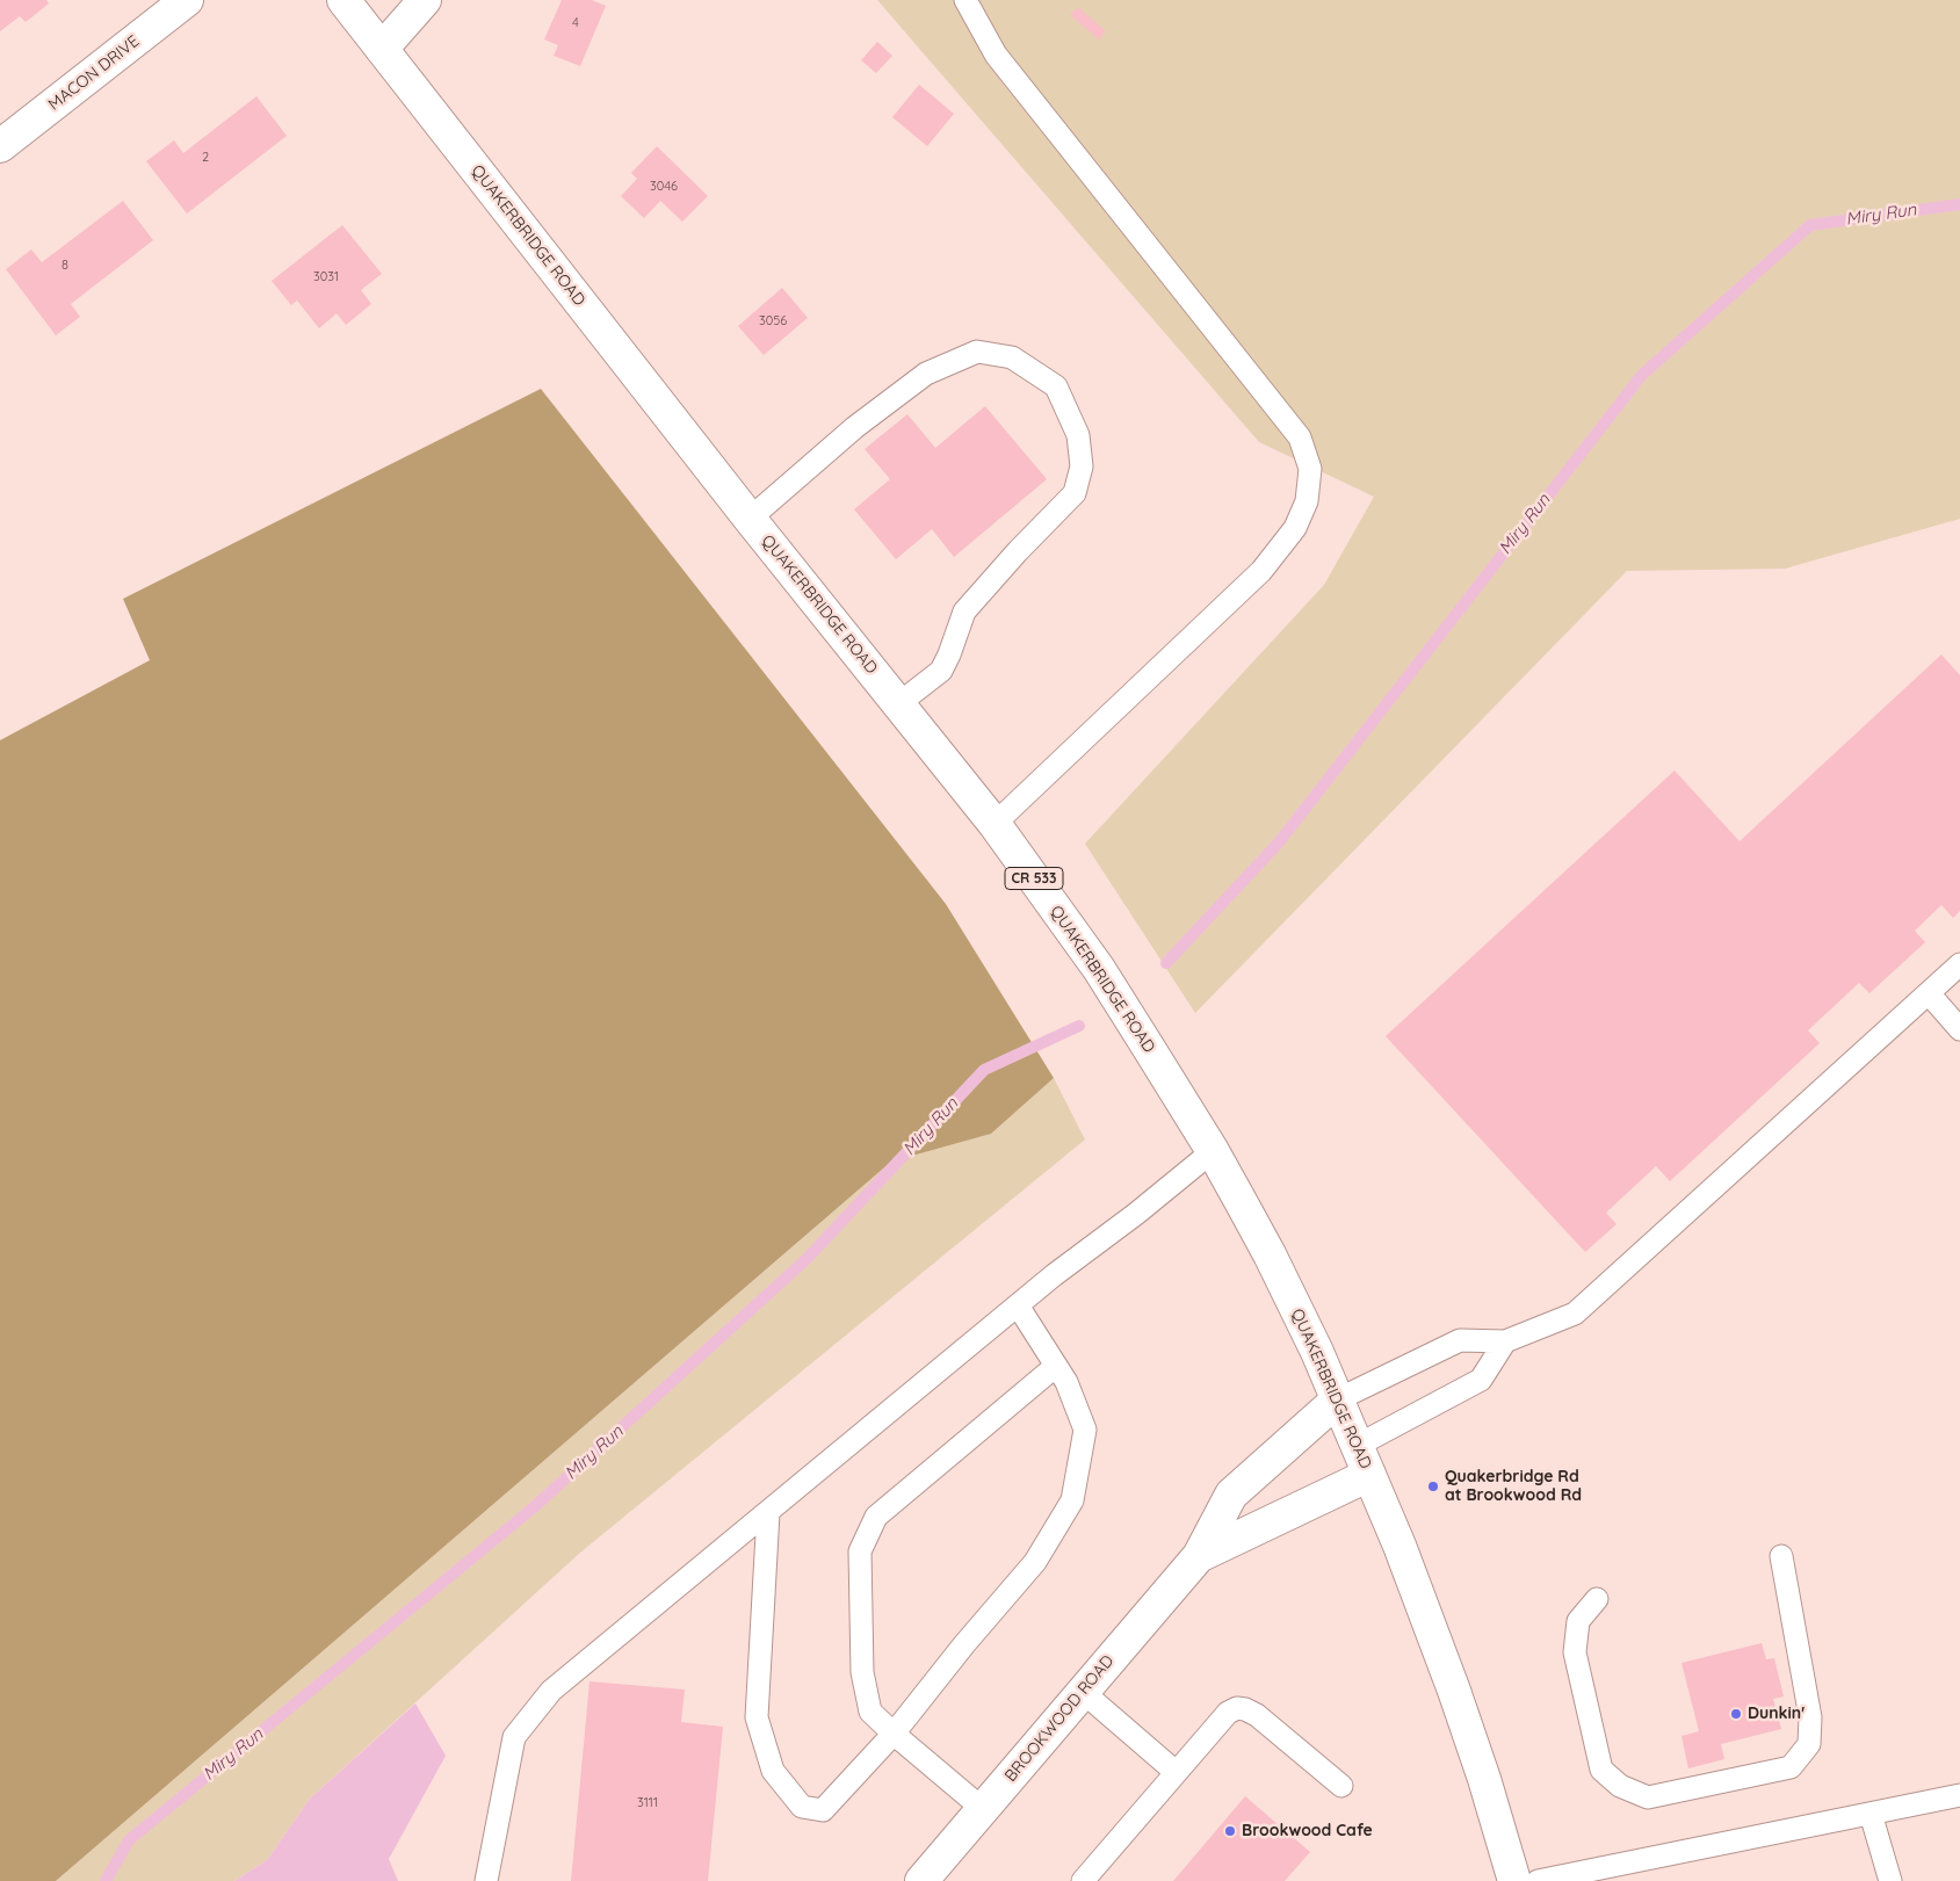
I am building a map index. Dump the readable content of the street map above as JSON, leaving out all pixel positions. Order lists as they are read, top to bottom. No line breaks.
{"streets":{"main road":["MACON DRIVE","QUAKERBRIDGE ROAD","CR 533","BROOKWOOD ROAD"]},"crossings":[["QUAKERBRIDGE ROAD","BROOKWOOD ROAD"]],"water":["Miry Run"],"places":["Quakerbridge Rd at Brookwood Rd","Dunkin'","Brookwood Cafe"],"house_numbers":["4","2","3046","8","3031","3056","3111"]}
